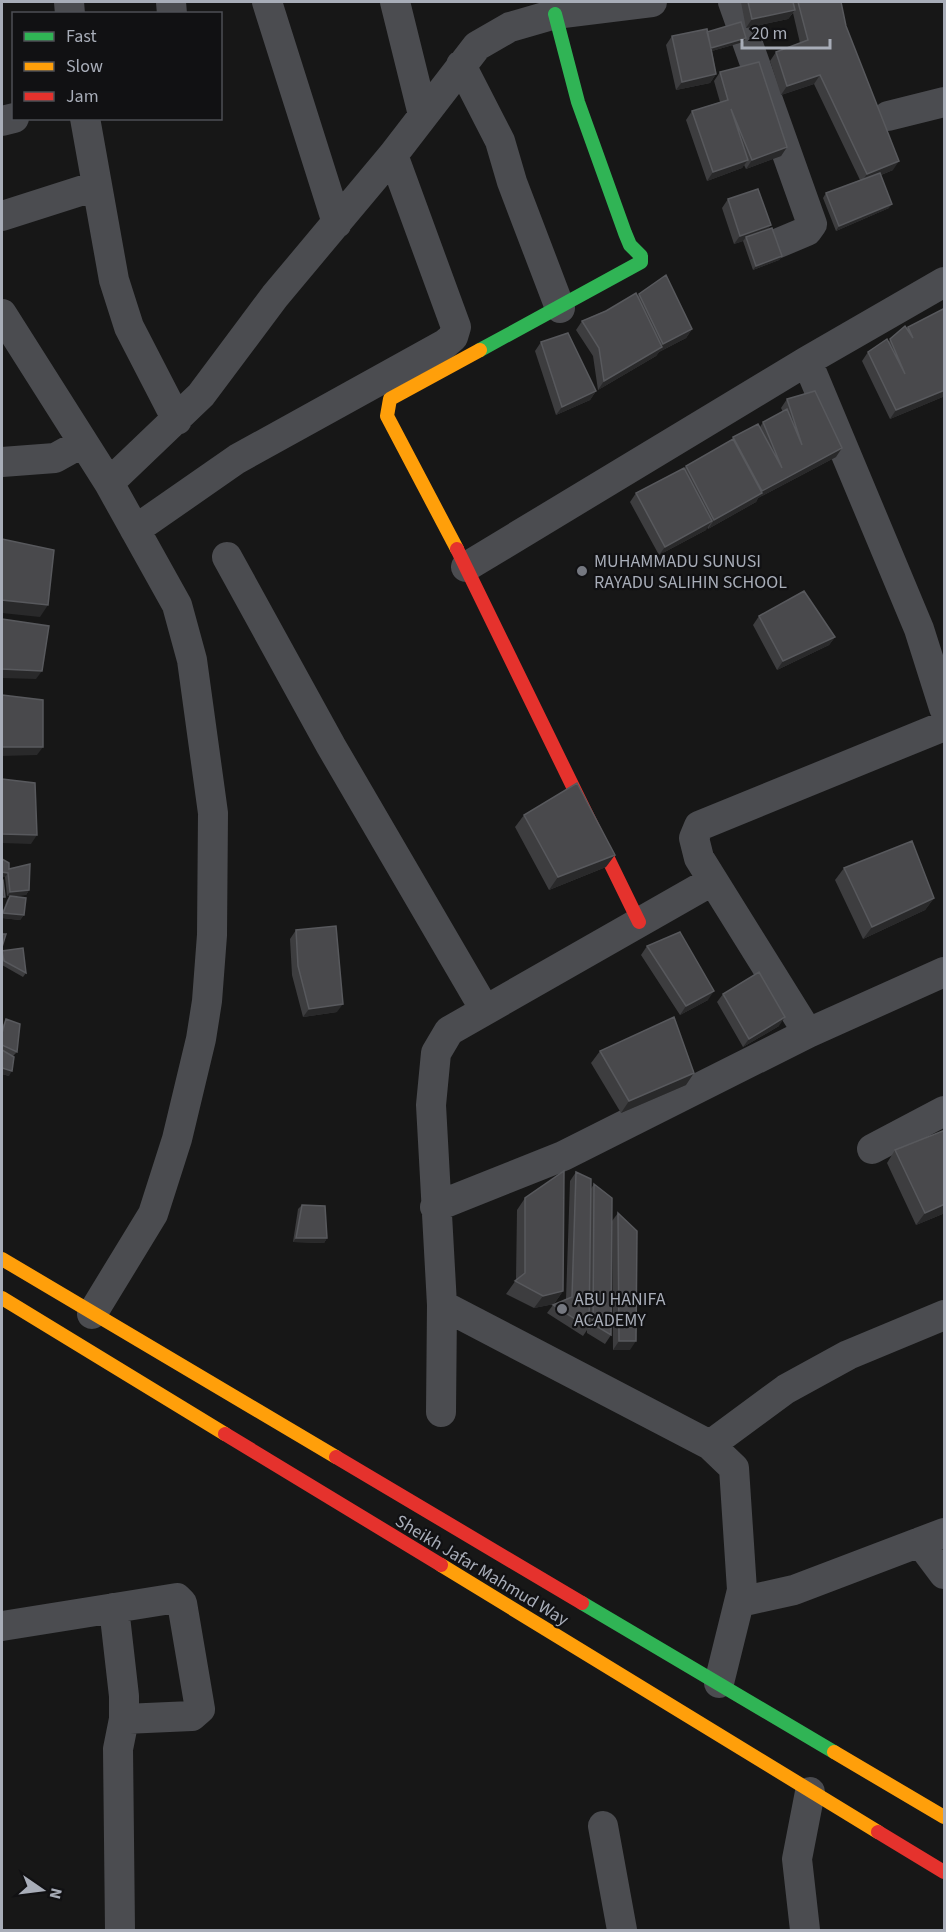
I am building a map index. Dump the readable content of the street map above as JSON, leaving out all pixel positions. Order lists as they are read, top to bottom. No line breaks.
{"streets":{"main road":["Sheikh Jafar Mahmud Way"]},"places":["MUHAMMADU SUNUSI RAYADU SALIHIN SCHOOL","ABU HANIFA ACADEMY"],"legend":["Fast","Slow","Jam"],"scale_bar":"20 m","north":"right"}
